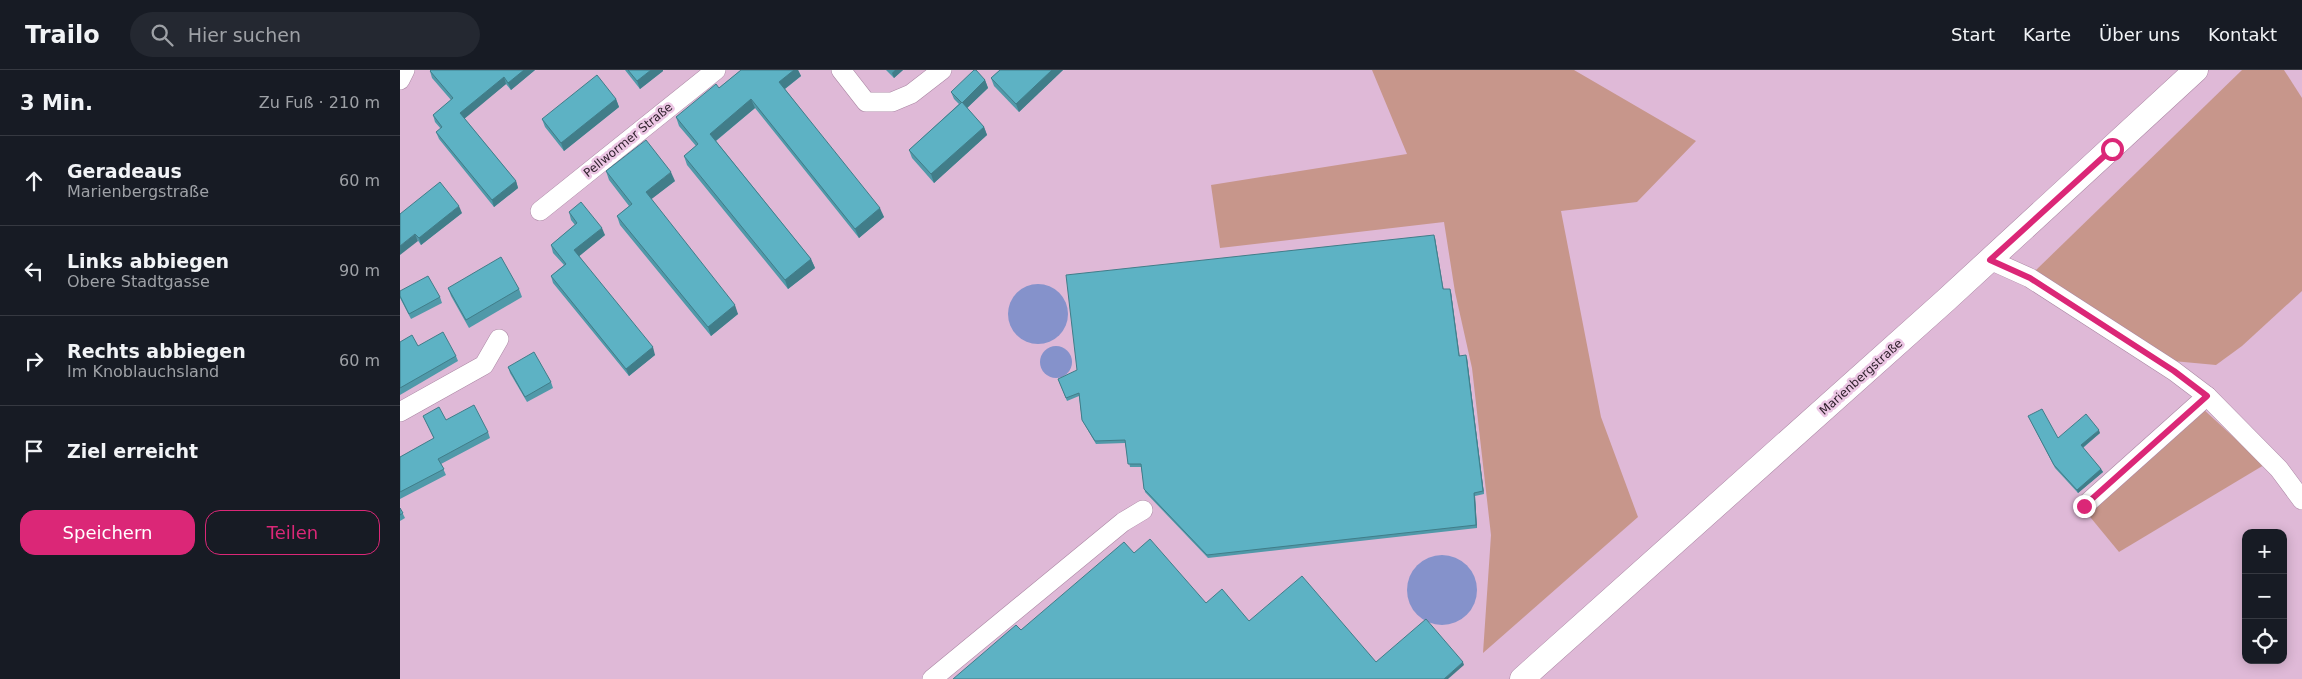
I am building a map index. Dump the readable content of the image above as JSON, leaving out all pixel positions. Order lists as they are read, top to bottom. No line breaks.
{"streets":{"main road":["Marienbergstraße"],"street":["Pellwormer Straße"]},"page":{"header":"Trailo","search":"Hier suchen","nav":["Start","Karte","Über uns","Kontakt"],"heading":["3 Min.","Zu Fuß · 210 m"],"list":[["Geradeaus","Marienbergstraße","60 m"],["Links abbiegen","Obere Stadtgasse","90 m"],["Rechts abbiegen","Im Knoblauchsland","60 m"],"Ziel erreicht"],"buttons":["Speichern","Teilen"],"map_buttons":["+","−"]}}
